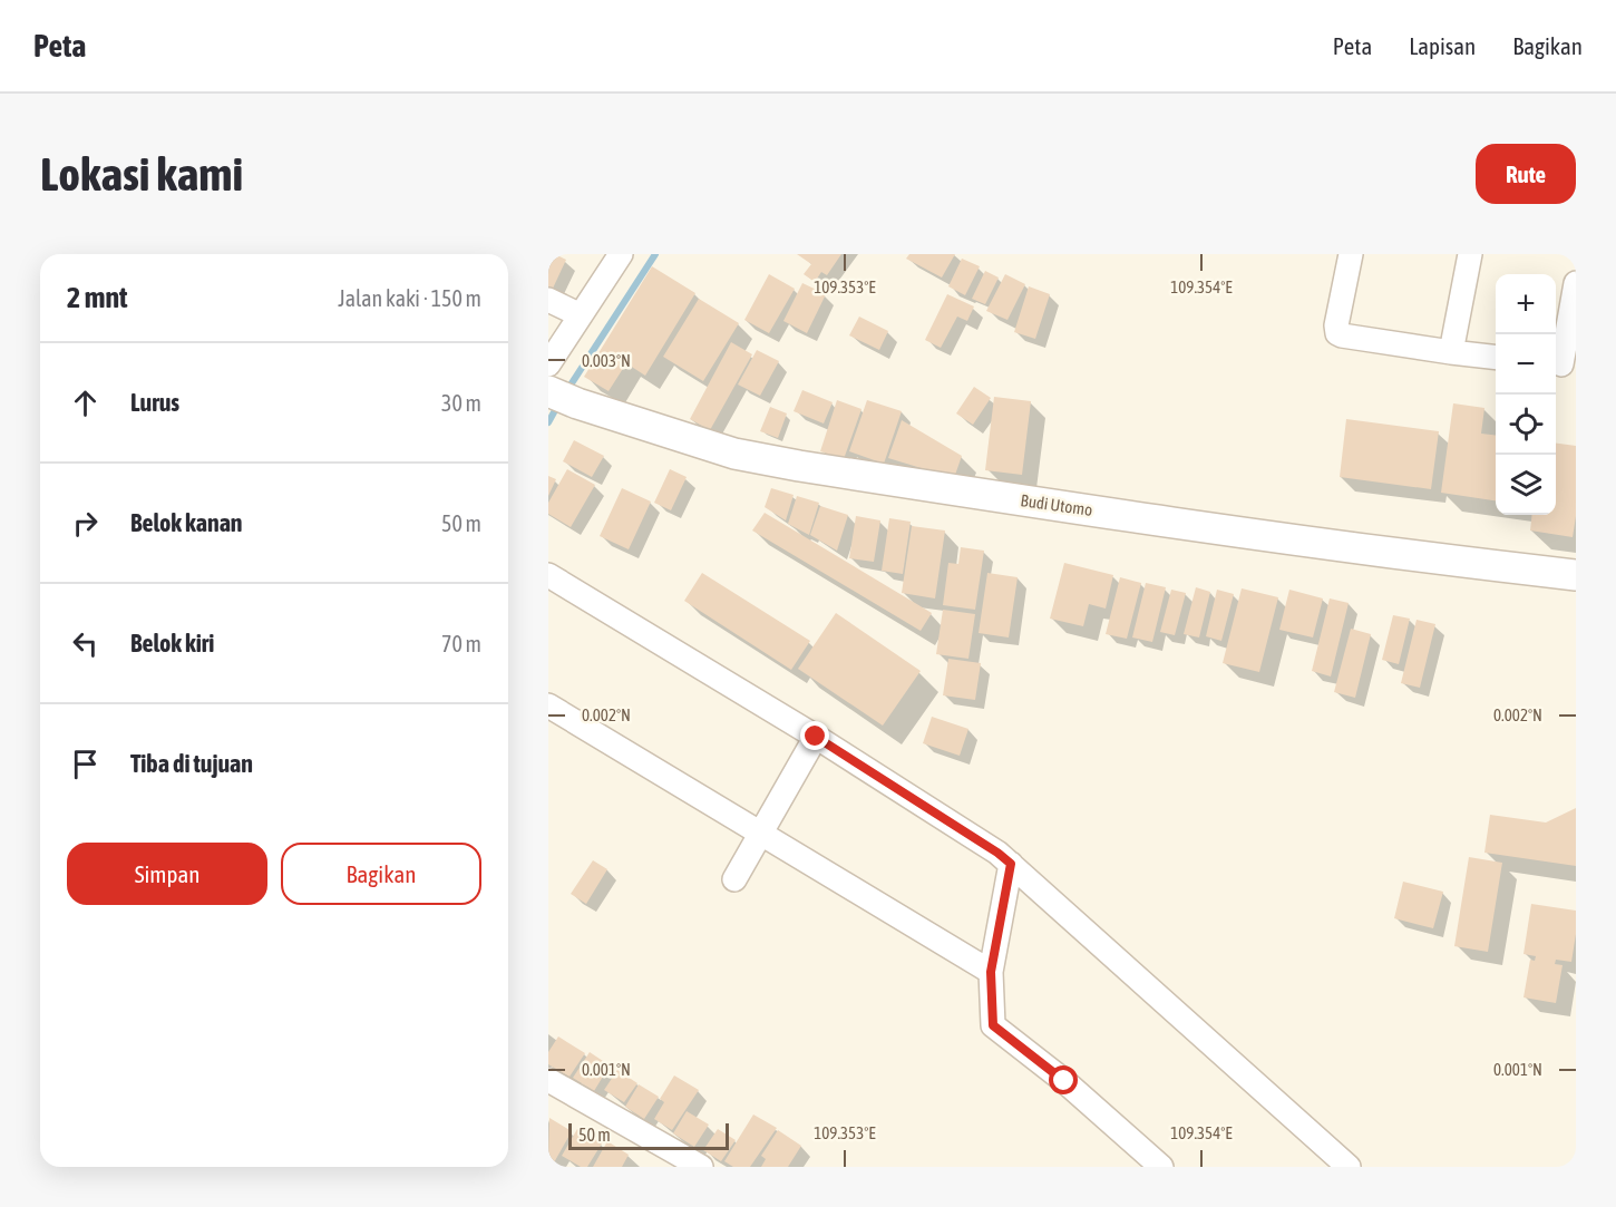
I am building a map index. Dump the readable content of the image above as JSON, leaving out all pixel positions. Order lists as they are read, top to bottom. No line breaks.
{"streets":{"street":["Budi Utomo"]},"scale_bar":"50 m","page":{"header":"Peta","nav":["Peta","Lapisan","Bagikan"],"buttons":["Rute",["Simpan","Bagikan"]],"title":"Lokasi kami","heading":["2 mnt","Jalan kaki · 150 m"],"map_buttons":["+","−"],"list":[["Lurus","30 m"],["Belok kanan","50 m"],["Belok kiri","70 m"],"Tiba di tujuan"],"scale":"50 m"},"coordinates":["109.353°E","109.354°E","0.003°N","0.002°N","0.001°N"]}
